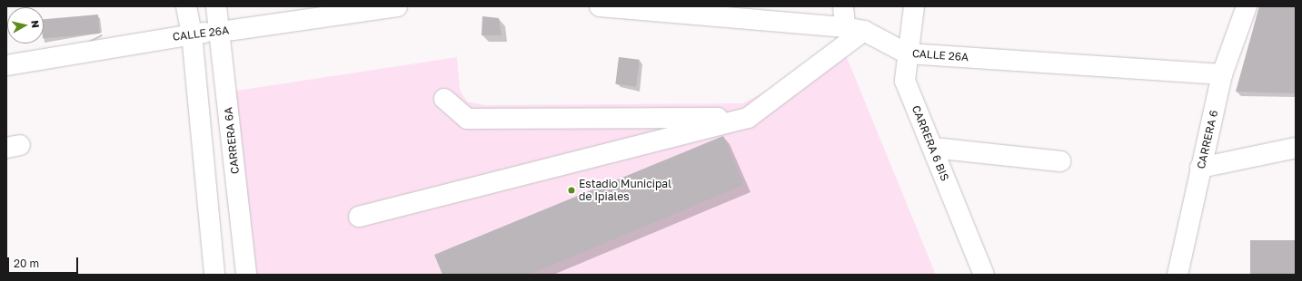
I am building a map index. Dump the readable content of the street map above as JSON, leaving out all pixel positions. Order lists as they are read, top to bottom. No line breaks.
{"streets":{"street":["CALLE 26A","CARRERA 6","CARRERA 6A","CARRERA 6 BIS"]},"crossings":[["CALLE 26A","CARRERA 6"],["CALLE 26A","CARRERA 6A"],["CALLE 26A","CARRERA 6 BIS"]],"places":["Estadio Municipal de Ipiales"],"scale_bar":"20 m","north":"right"}
